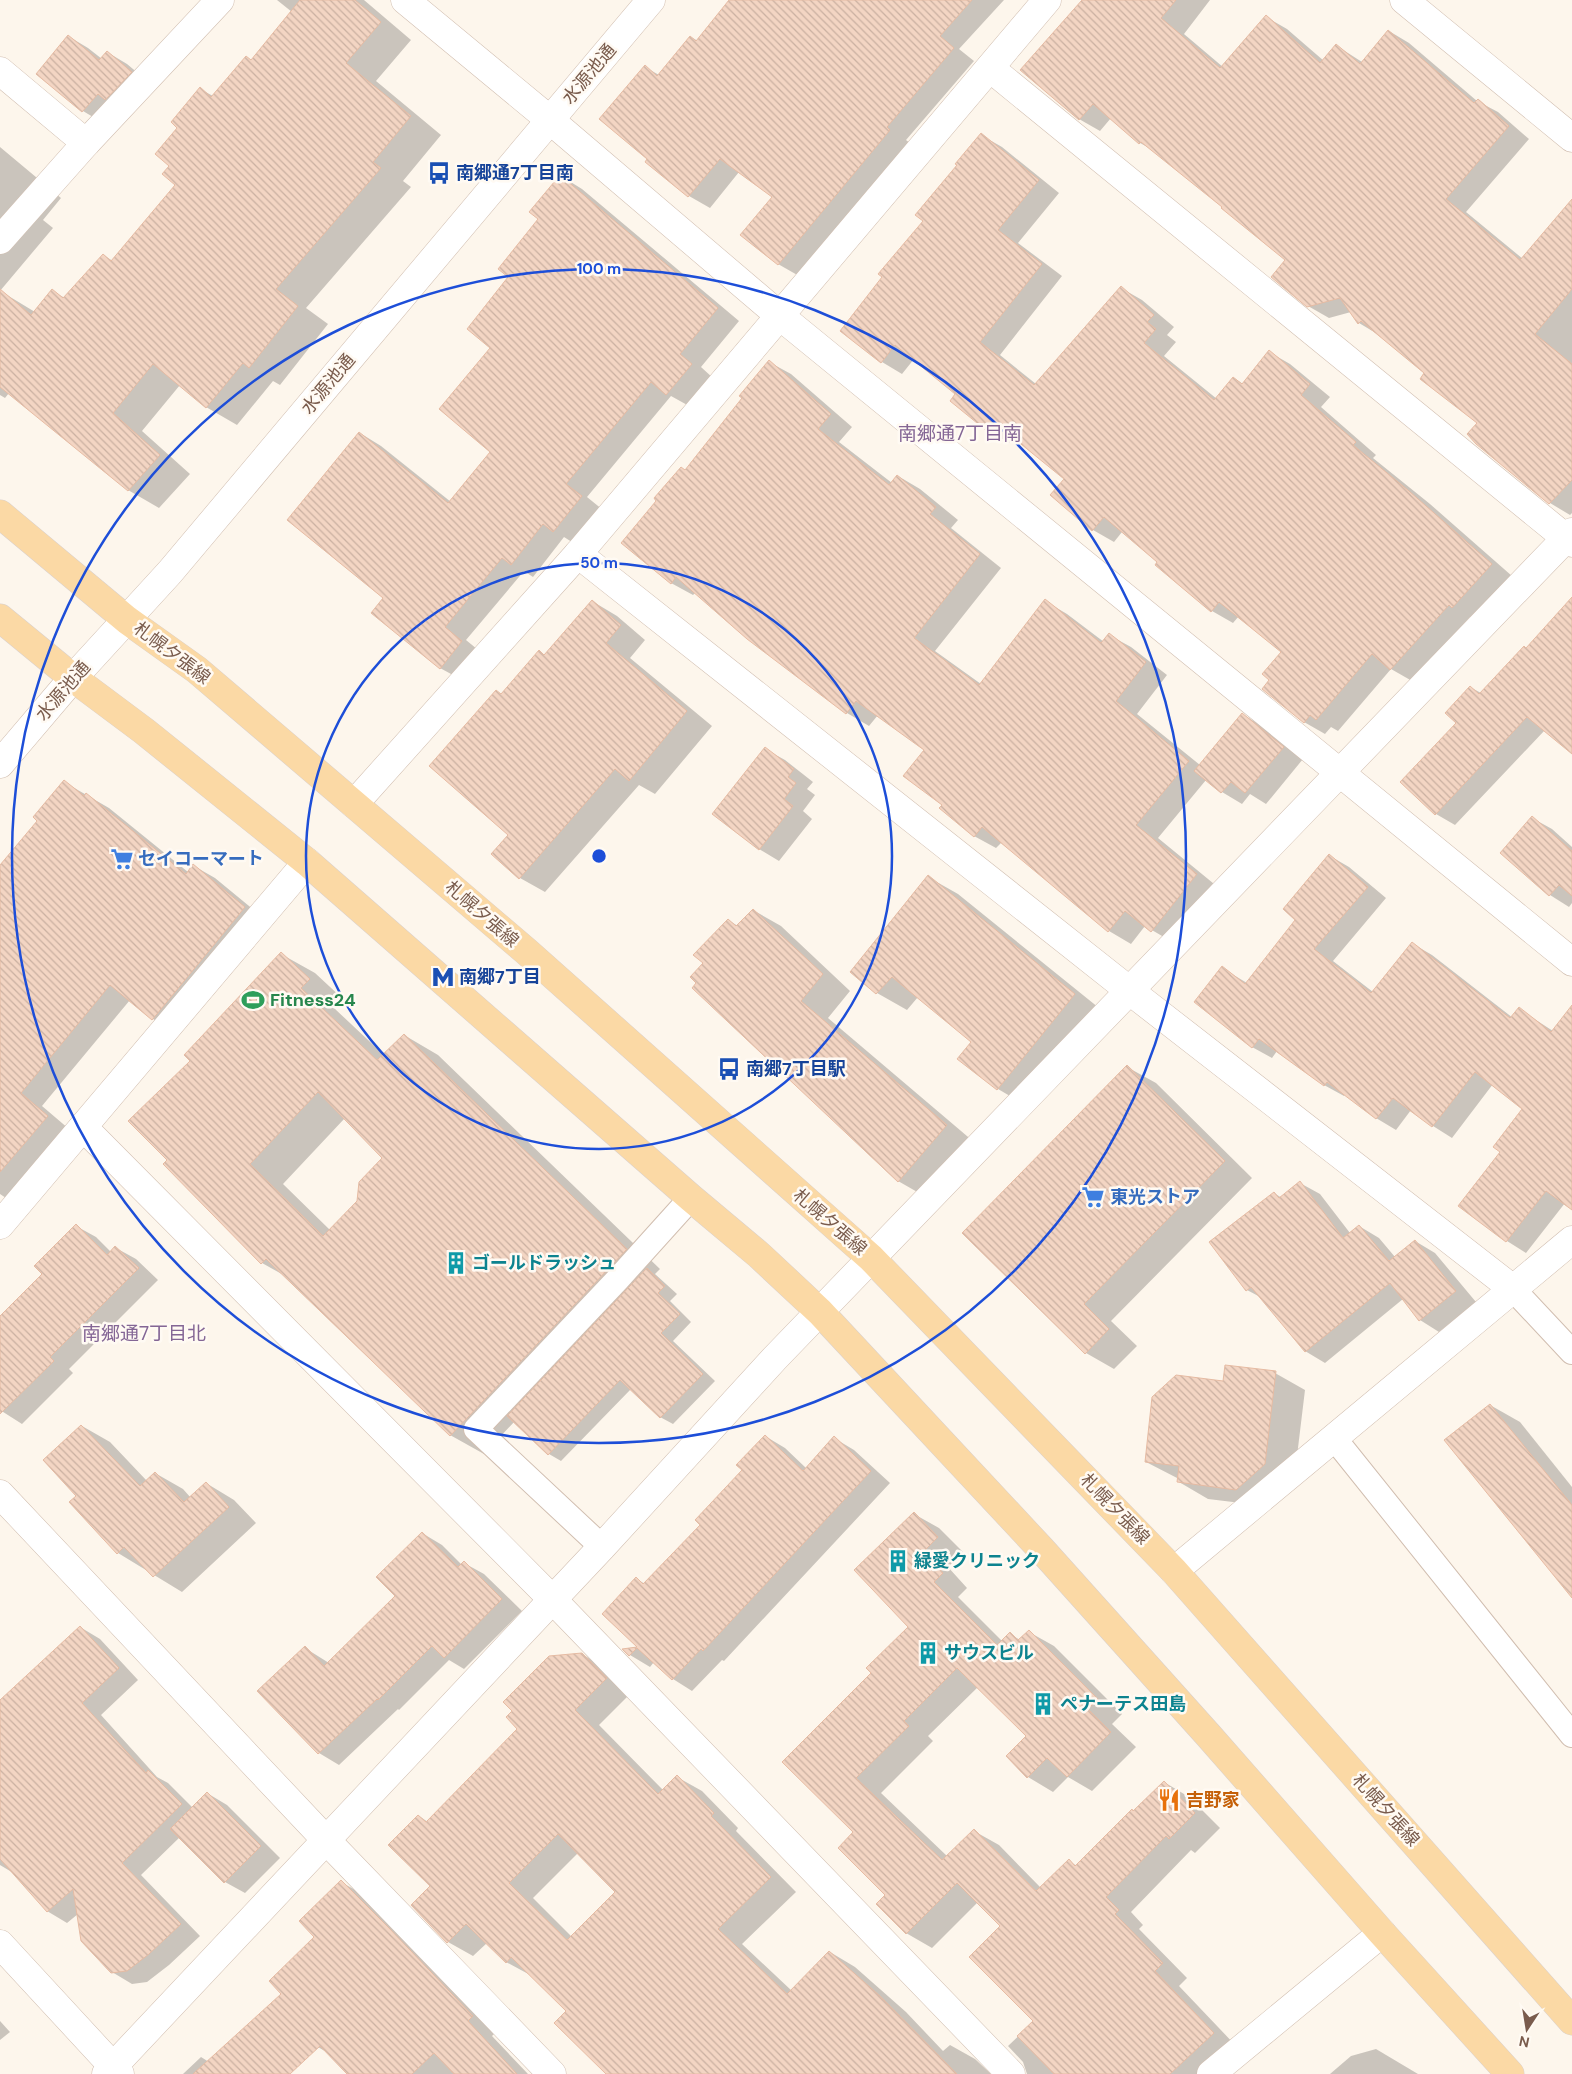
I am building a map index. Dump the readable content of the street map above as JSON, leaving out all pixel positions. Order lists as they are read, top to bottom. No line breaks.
{"streets":{"main road":["札幌夕張線"],"street":["水源池通"]},"crossings":[["水源池通","札幌夕張線"]],"districts":["南郷通7丁目南","南郷通7丁目北"],"places":{"bus stop":["南郷通7丁目南","南郷7丁目駅"],"supermarket":["セイコーマート","東光ストア"],"metro station":["南郷7丁目"],"sports":["Fitness24"],"building":["ゴールドラッシュ","緑愛クリニック","サウスビル","ペナーテス田島"],"restaurant":["吉野家"]},"north":"bottom","rings":["100 m","50 m"]}
